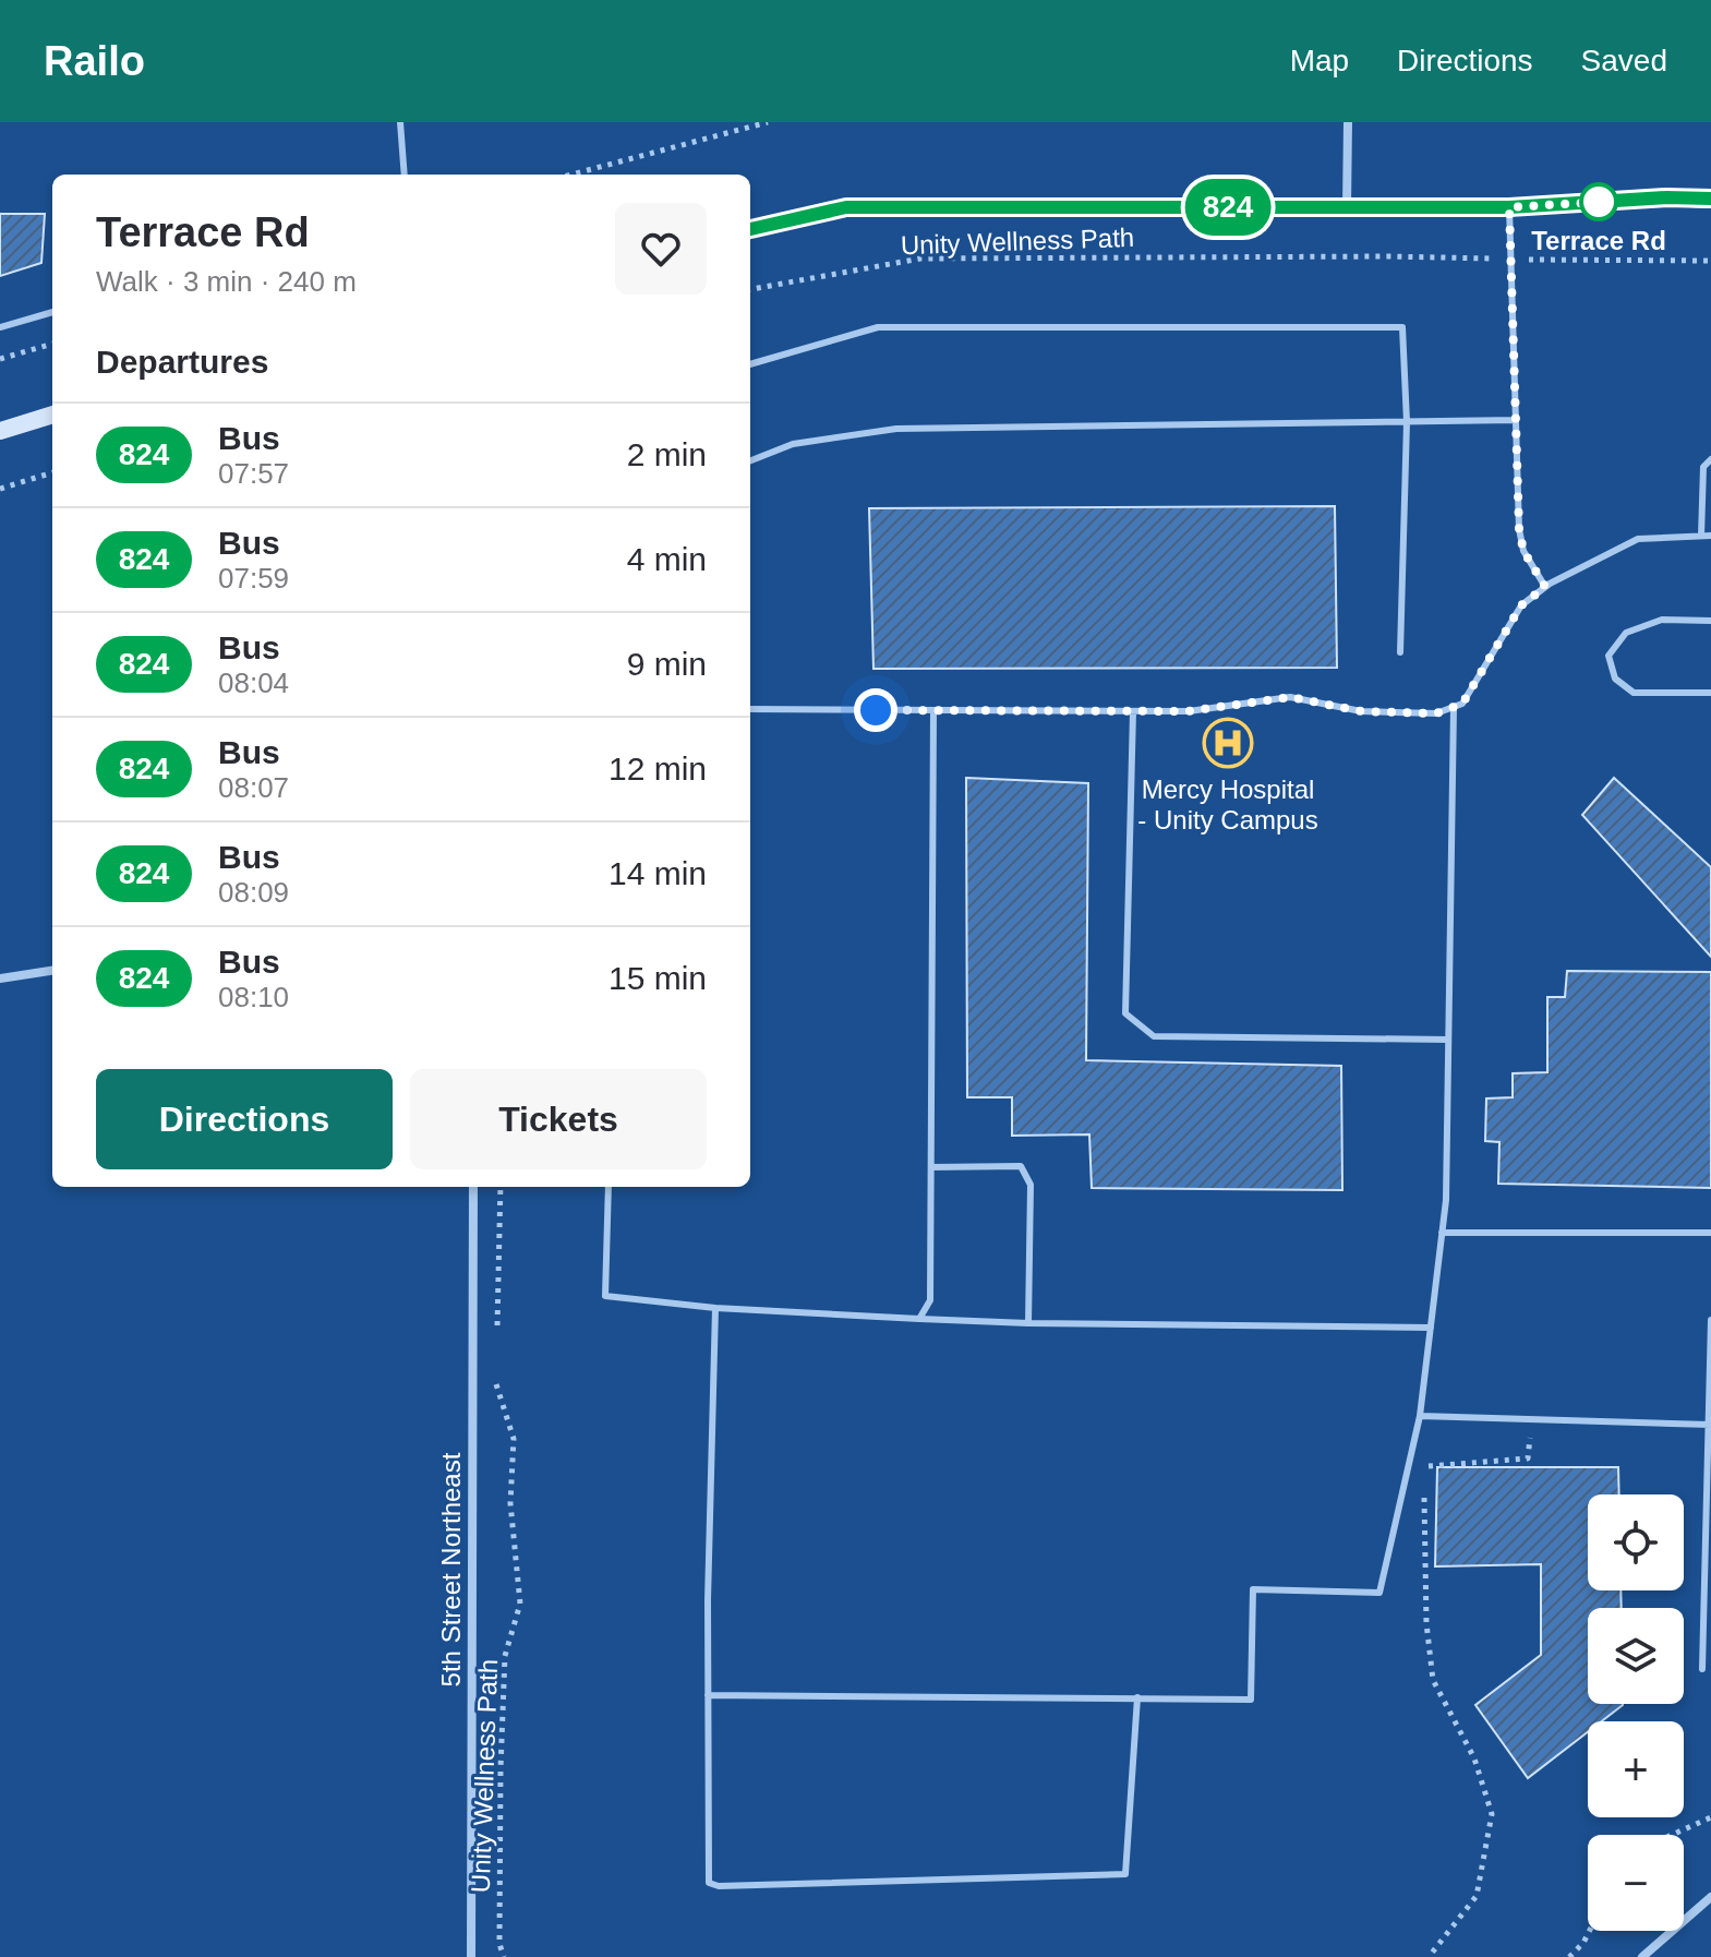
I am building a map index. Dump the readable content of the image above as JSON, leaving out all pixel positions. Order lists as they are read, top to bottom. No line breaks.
{"streets":{"street":["5th Street Northeast"],"path":["Unity Wellness Path"]},"places":{"other":["Terrace Rd"],"hospital":["Mercy Hospital - Unity Campus"]},"lines":["bus line 824"],"page":{"header":"Railo","nav":["Map","Directions","Saved"],"on_map":"824","heading":[["Terrace Rd","Walk · 3 min · 240 m"],"Departures"],"list":[{"mark":"824","name":"Bus","note":"07:57","value":"2 min"},{"mark":"824","name":"Bus","note":"07:59","value":"4 min"},{"mark":"824","name":"Bus","note":"08:04","value":"9 min"},{"mark":"824","name":"Bus","note":"08:07","value":"12 min"},{"mark":"824","name":"Bus","note":"08:09","value":"14 min"},{"mark":"824","name":"Bus","note":"08:10","value":"15 min"}],"buttons":["Directions","Tickets"],"map_buttons":["+","−"]}}
